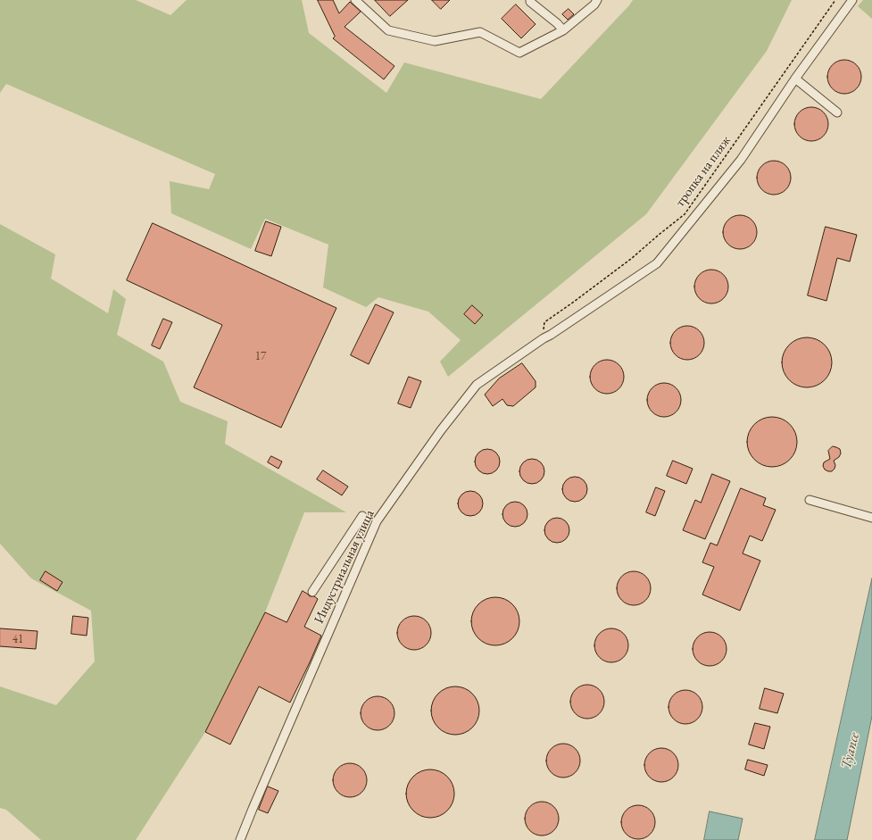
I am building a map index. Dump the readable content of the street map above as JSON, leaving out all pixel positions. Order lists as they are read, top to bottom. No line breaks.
{"streets":{"street":["Индустриальная улица"],"path":["тропка на пляж"]},"crossings":[["тропка на пляж","Индустриальная улица"]],"water":["Туапсе"],"house_numbers":["17","41"]}
